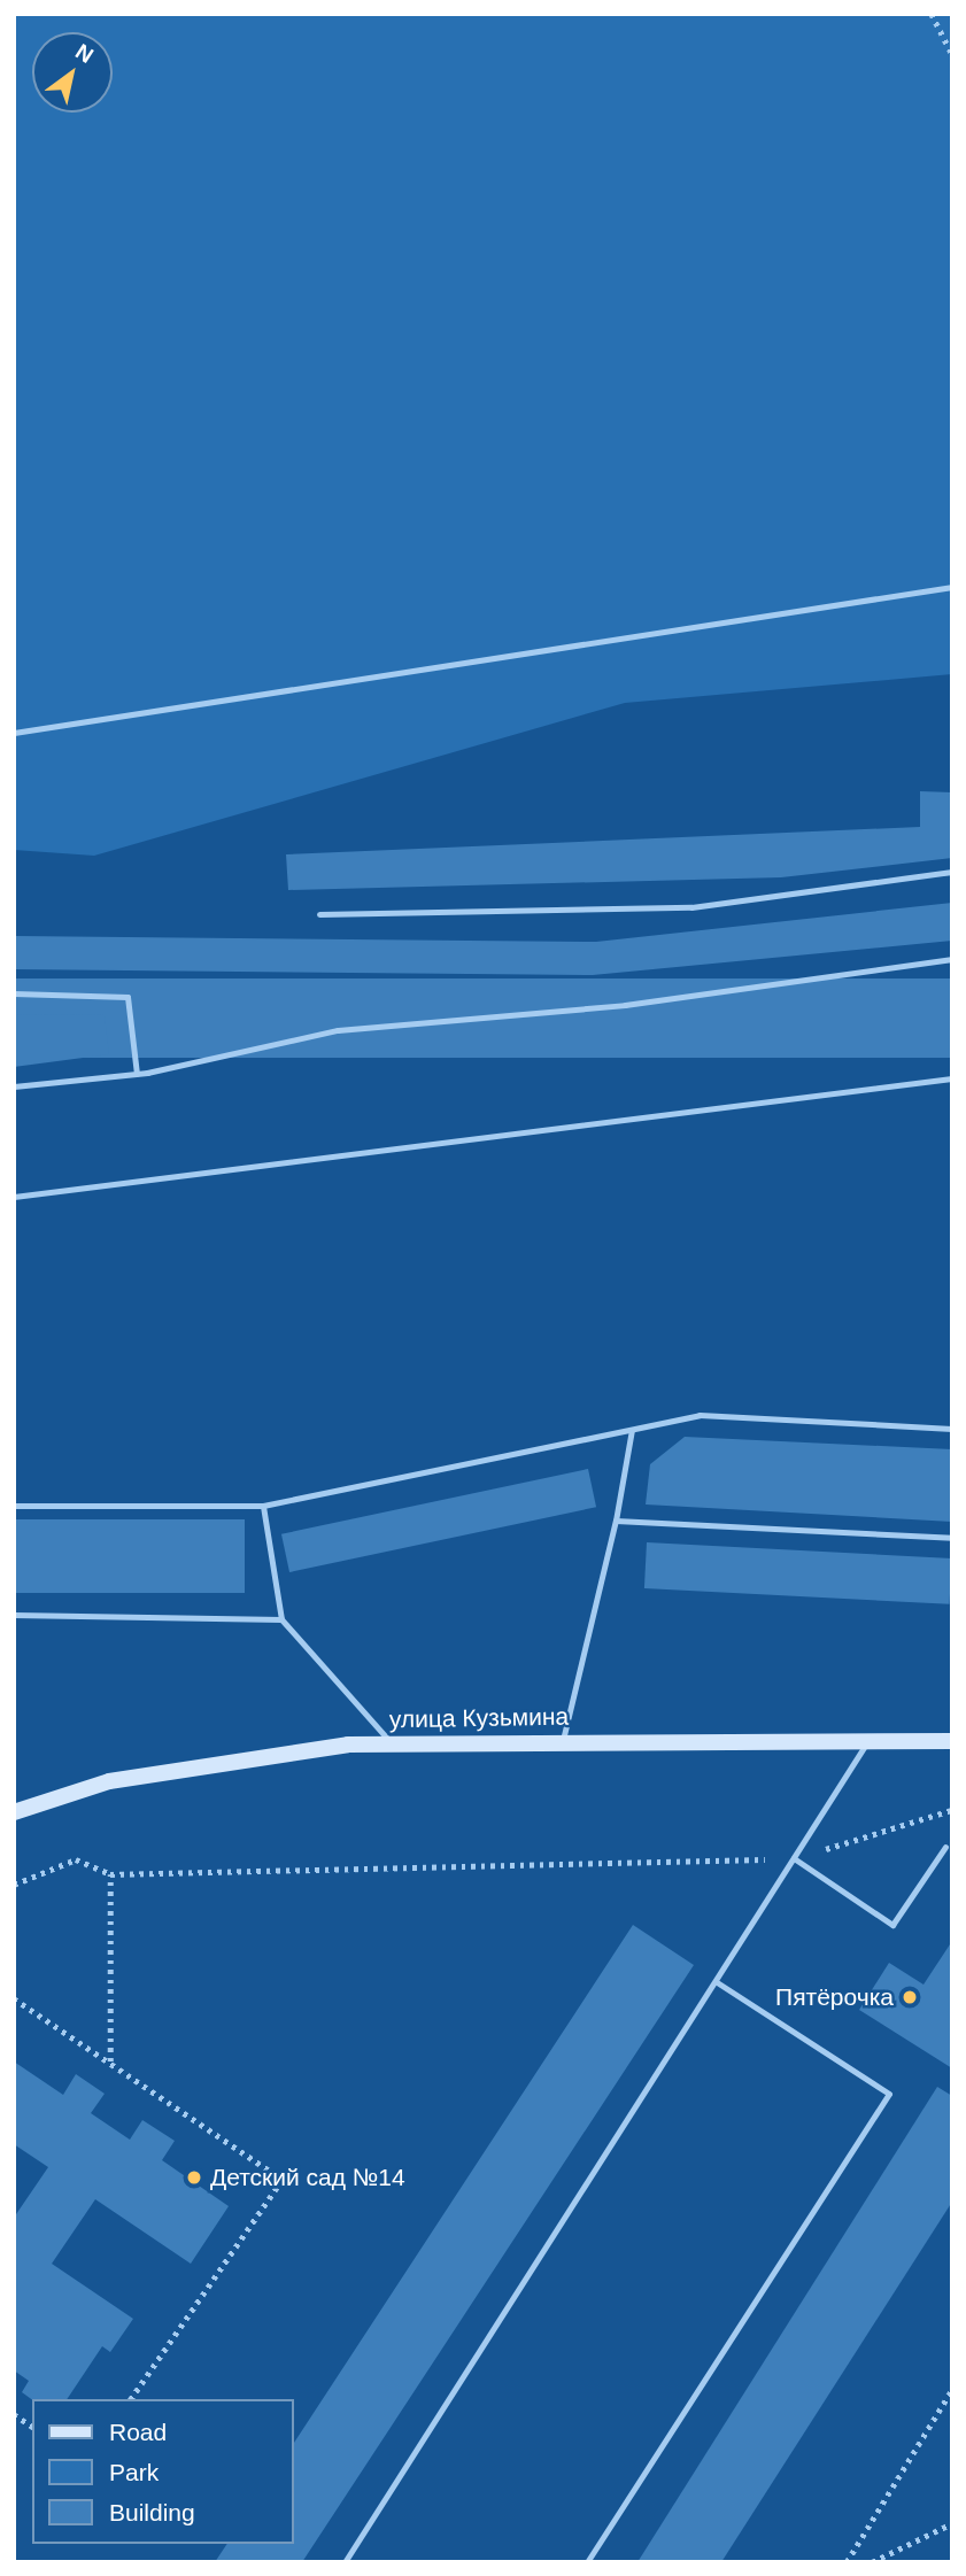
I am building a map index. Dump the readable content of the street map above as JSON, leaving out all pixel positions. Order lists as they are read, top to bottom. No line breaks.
{"streets":{"main road":["улица Кузьмина"]},"places":["Пятёрочка","Детский сад №14"],"legend":["Road","Park","Building"],"north":"top right"}
